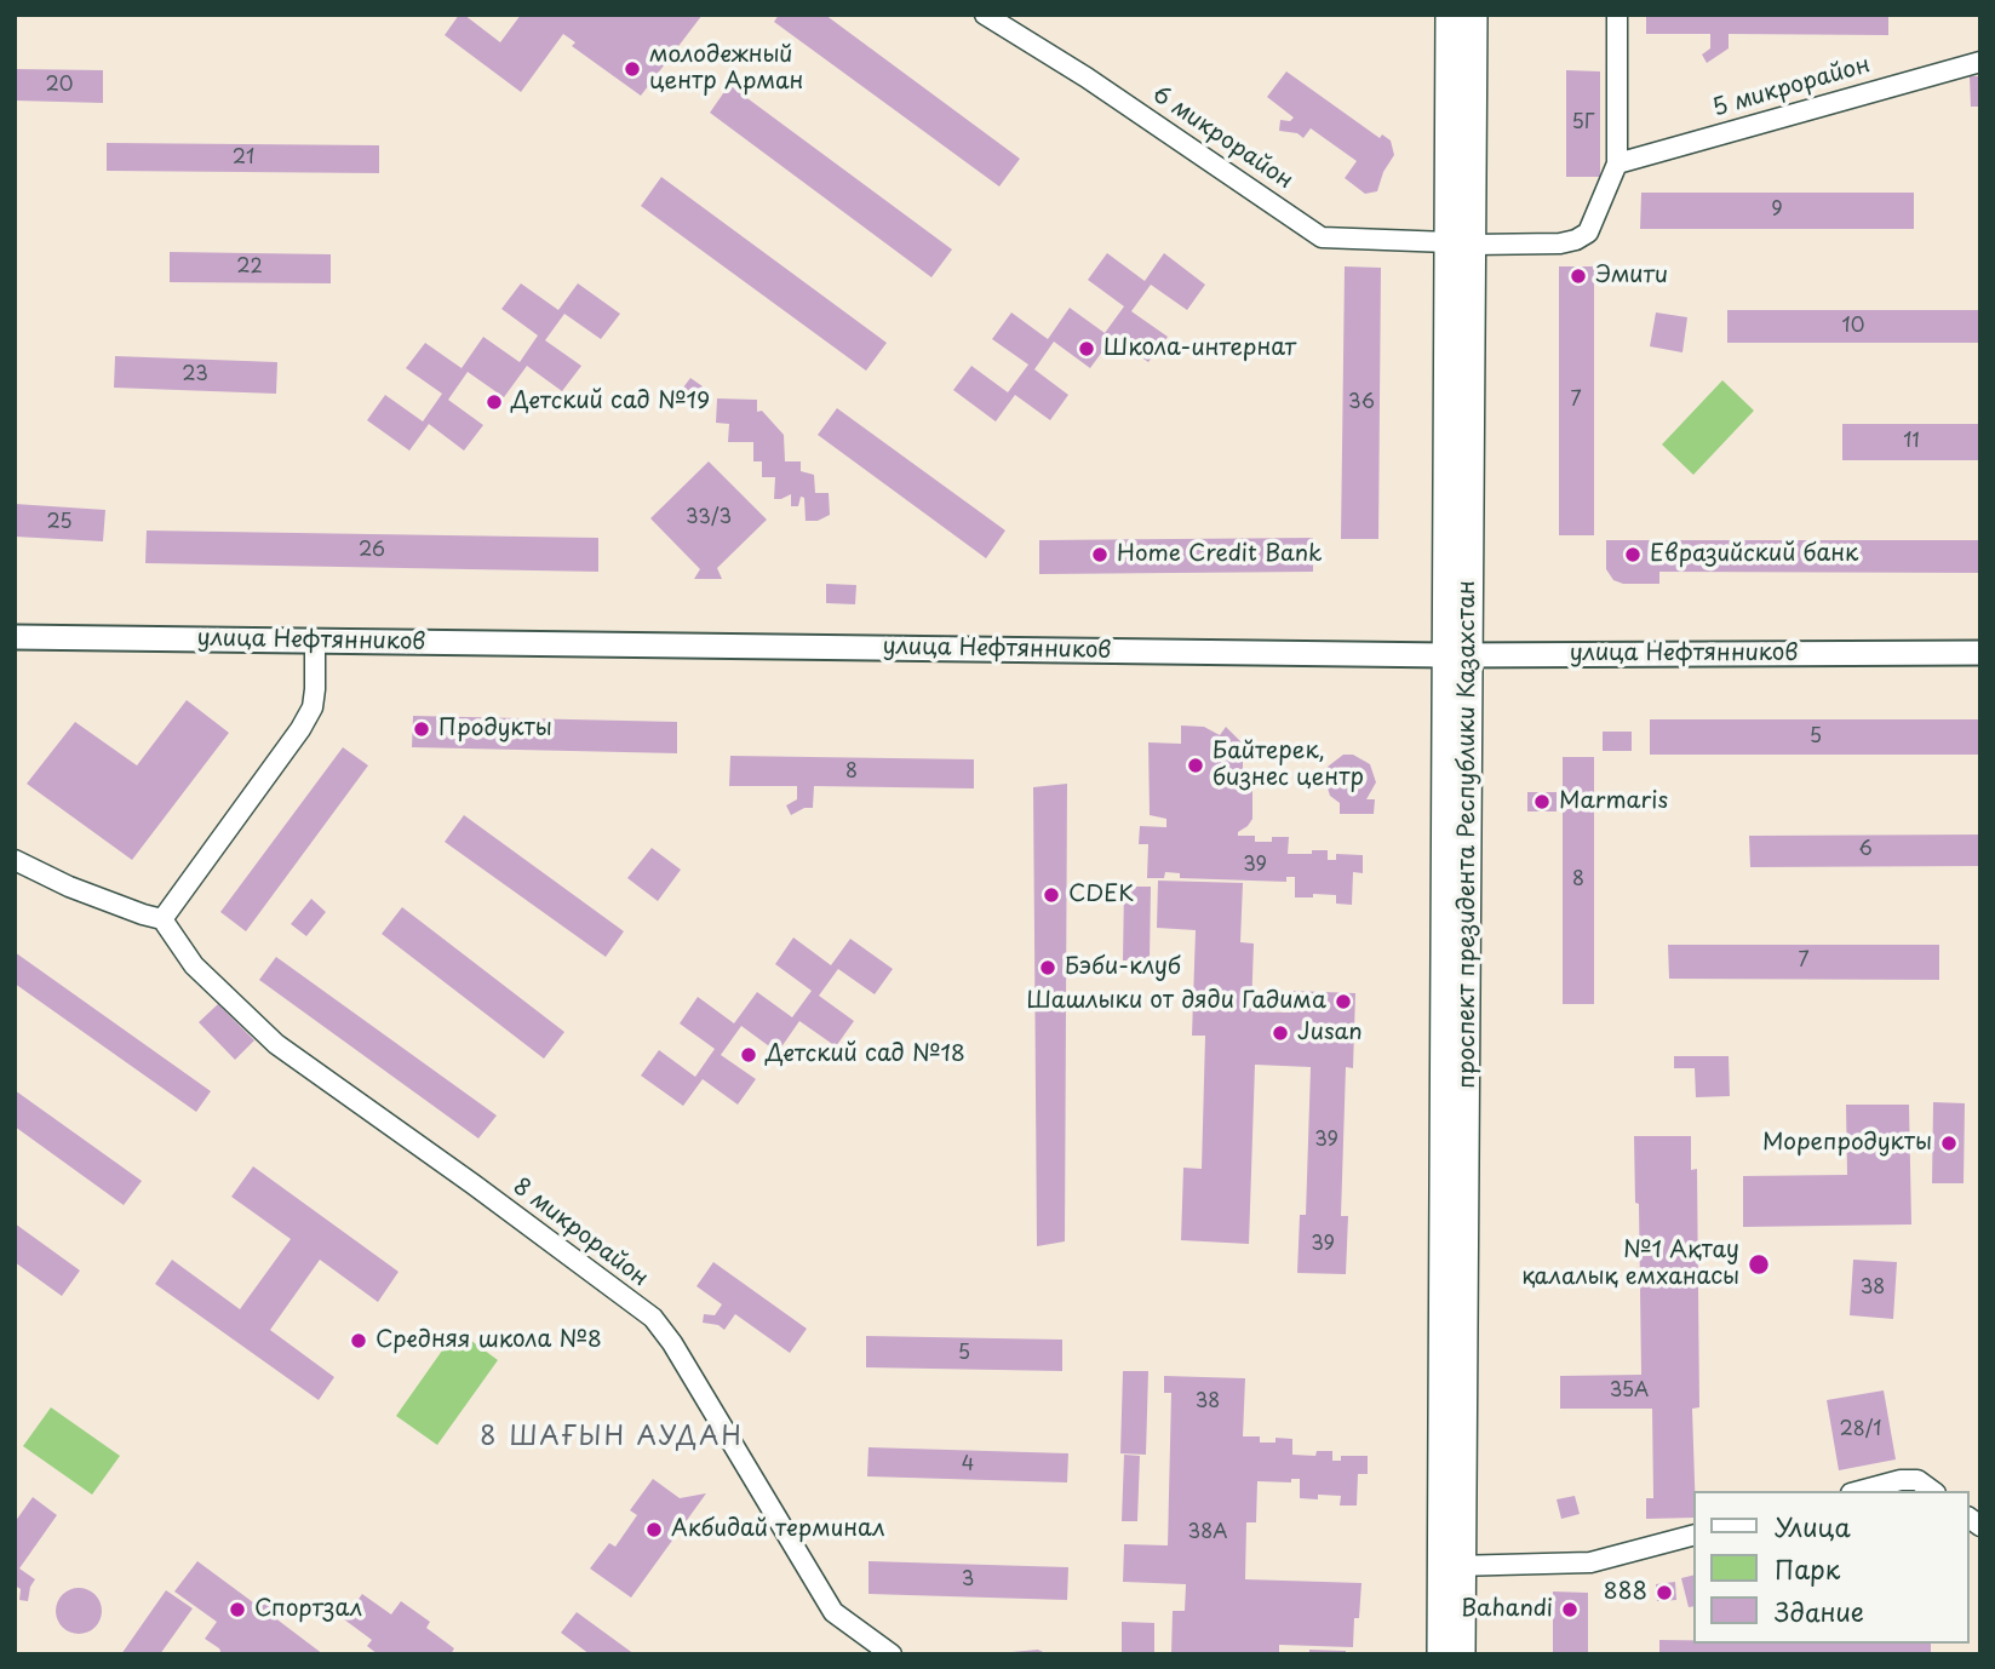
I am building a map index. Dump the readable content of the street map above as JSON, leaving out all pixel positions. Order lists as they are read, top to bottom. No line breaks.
{"streets":{"main road":["проспект президента Республики Казахстан"],"street":["5 микрорайон","6 микрорайон","улица Нефтянников","8 микрорайон"]},"crossings":[["6 микрорайон","проспект президента Республики Казахстан"],["улица Нефтянников","проспект президента Республики Казахстан"]],"districts":["8 ШАҒЫН АУДАН"],"places":["молодежный центр Арман","Эмити","Школа-интернат","Детский сад №19","Home Credit Bank","Евразийский банк","Продукты","Байтерек, бизнес центр","Marmaris","CDEK","Бэби-клуб","Шашлыки от дяди Гадима","Jusan","Детский сад №18","Морепродукты","№1 Ақтау қалалық емханасы","Средняя школа №8","Акбидай терминал","888","Спортзал","Bahandi"],"house_numbers":["20","5Г","21","9","22","10","23","7","36","11","33/3","25","26","5","8","6","39","8","7","39","39","38","5","35А","38","28/1","4","38А","3"],"legend":["Улица","Парк","Здание"]}
